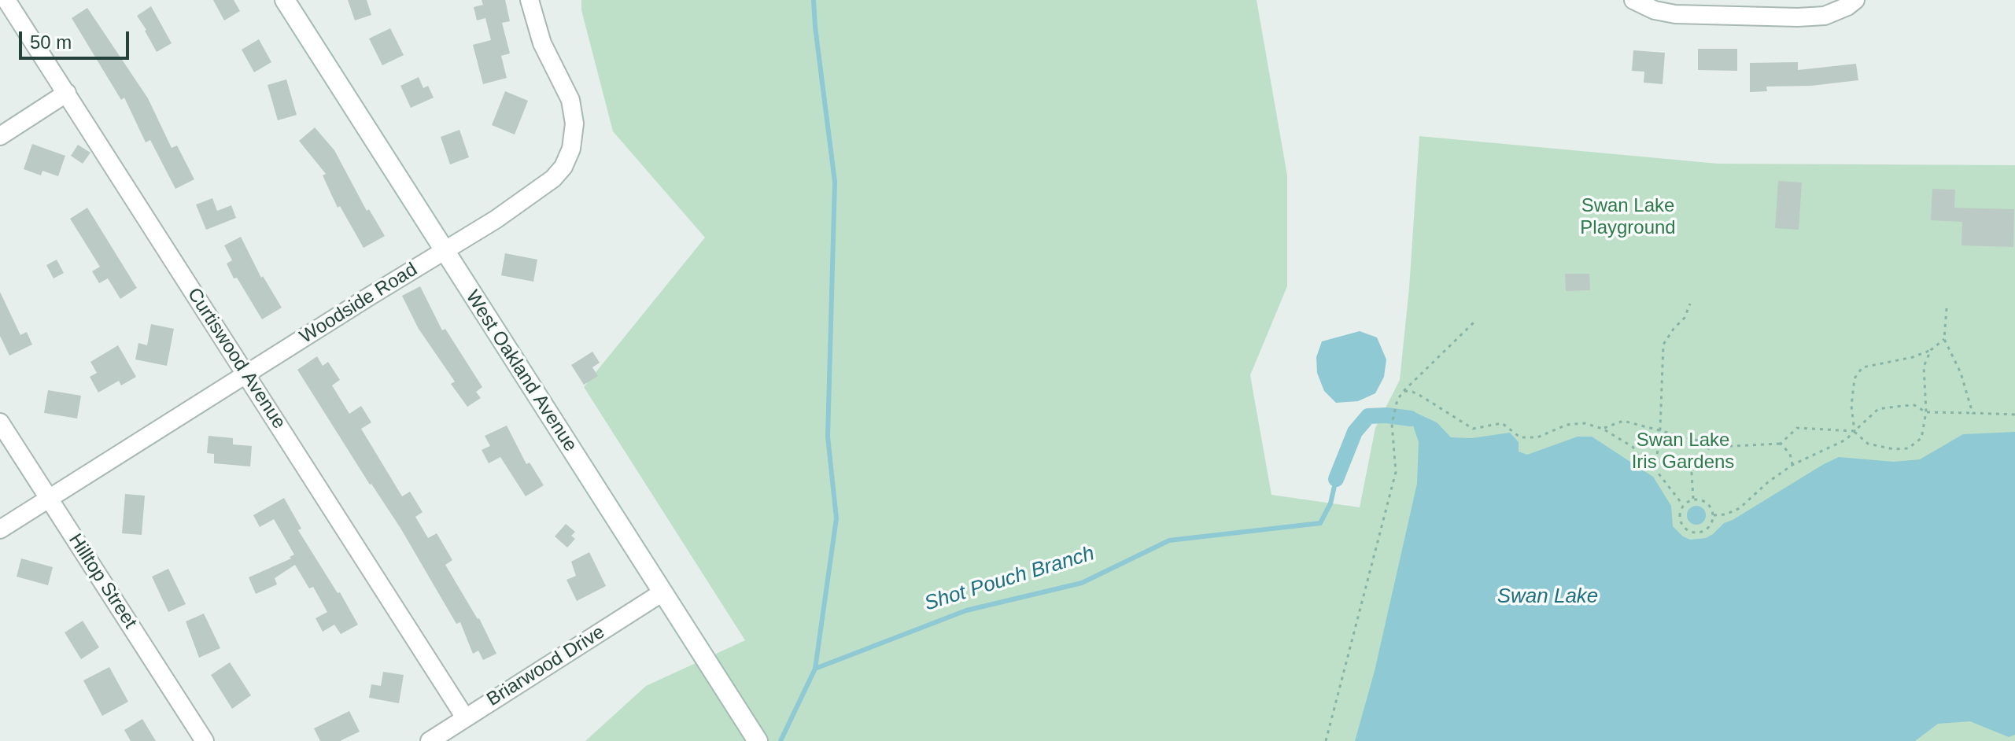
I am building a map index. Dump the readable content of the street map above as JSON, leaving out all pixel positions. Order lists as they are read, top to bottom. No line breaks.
{"streets":{"street":["Woodside Road","Curtiswood Avenue","West Oakland Avenue","Hilltop Street","Briarwood Drive"]},"crossings":[["Woodside Road","Curtiswood Avenue"],["Woodside Road","West Oakland Avenue"],["Woodside Road","Hilltop Street"],["Curtiswood Avenue","Briarwood Drive"],["West Oakland Avenue","Briarwood Drive"]],"water":["Shot Pouch Branch","Swan Lake"],"parks":["Swan Lake Playground","Swan Lake Iris Gardens"],"scale_bar":"50 m"}
